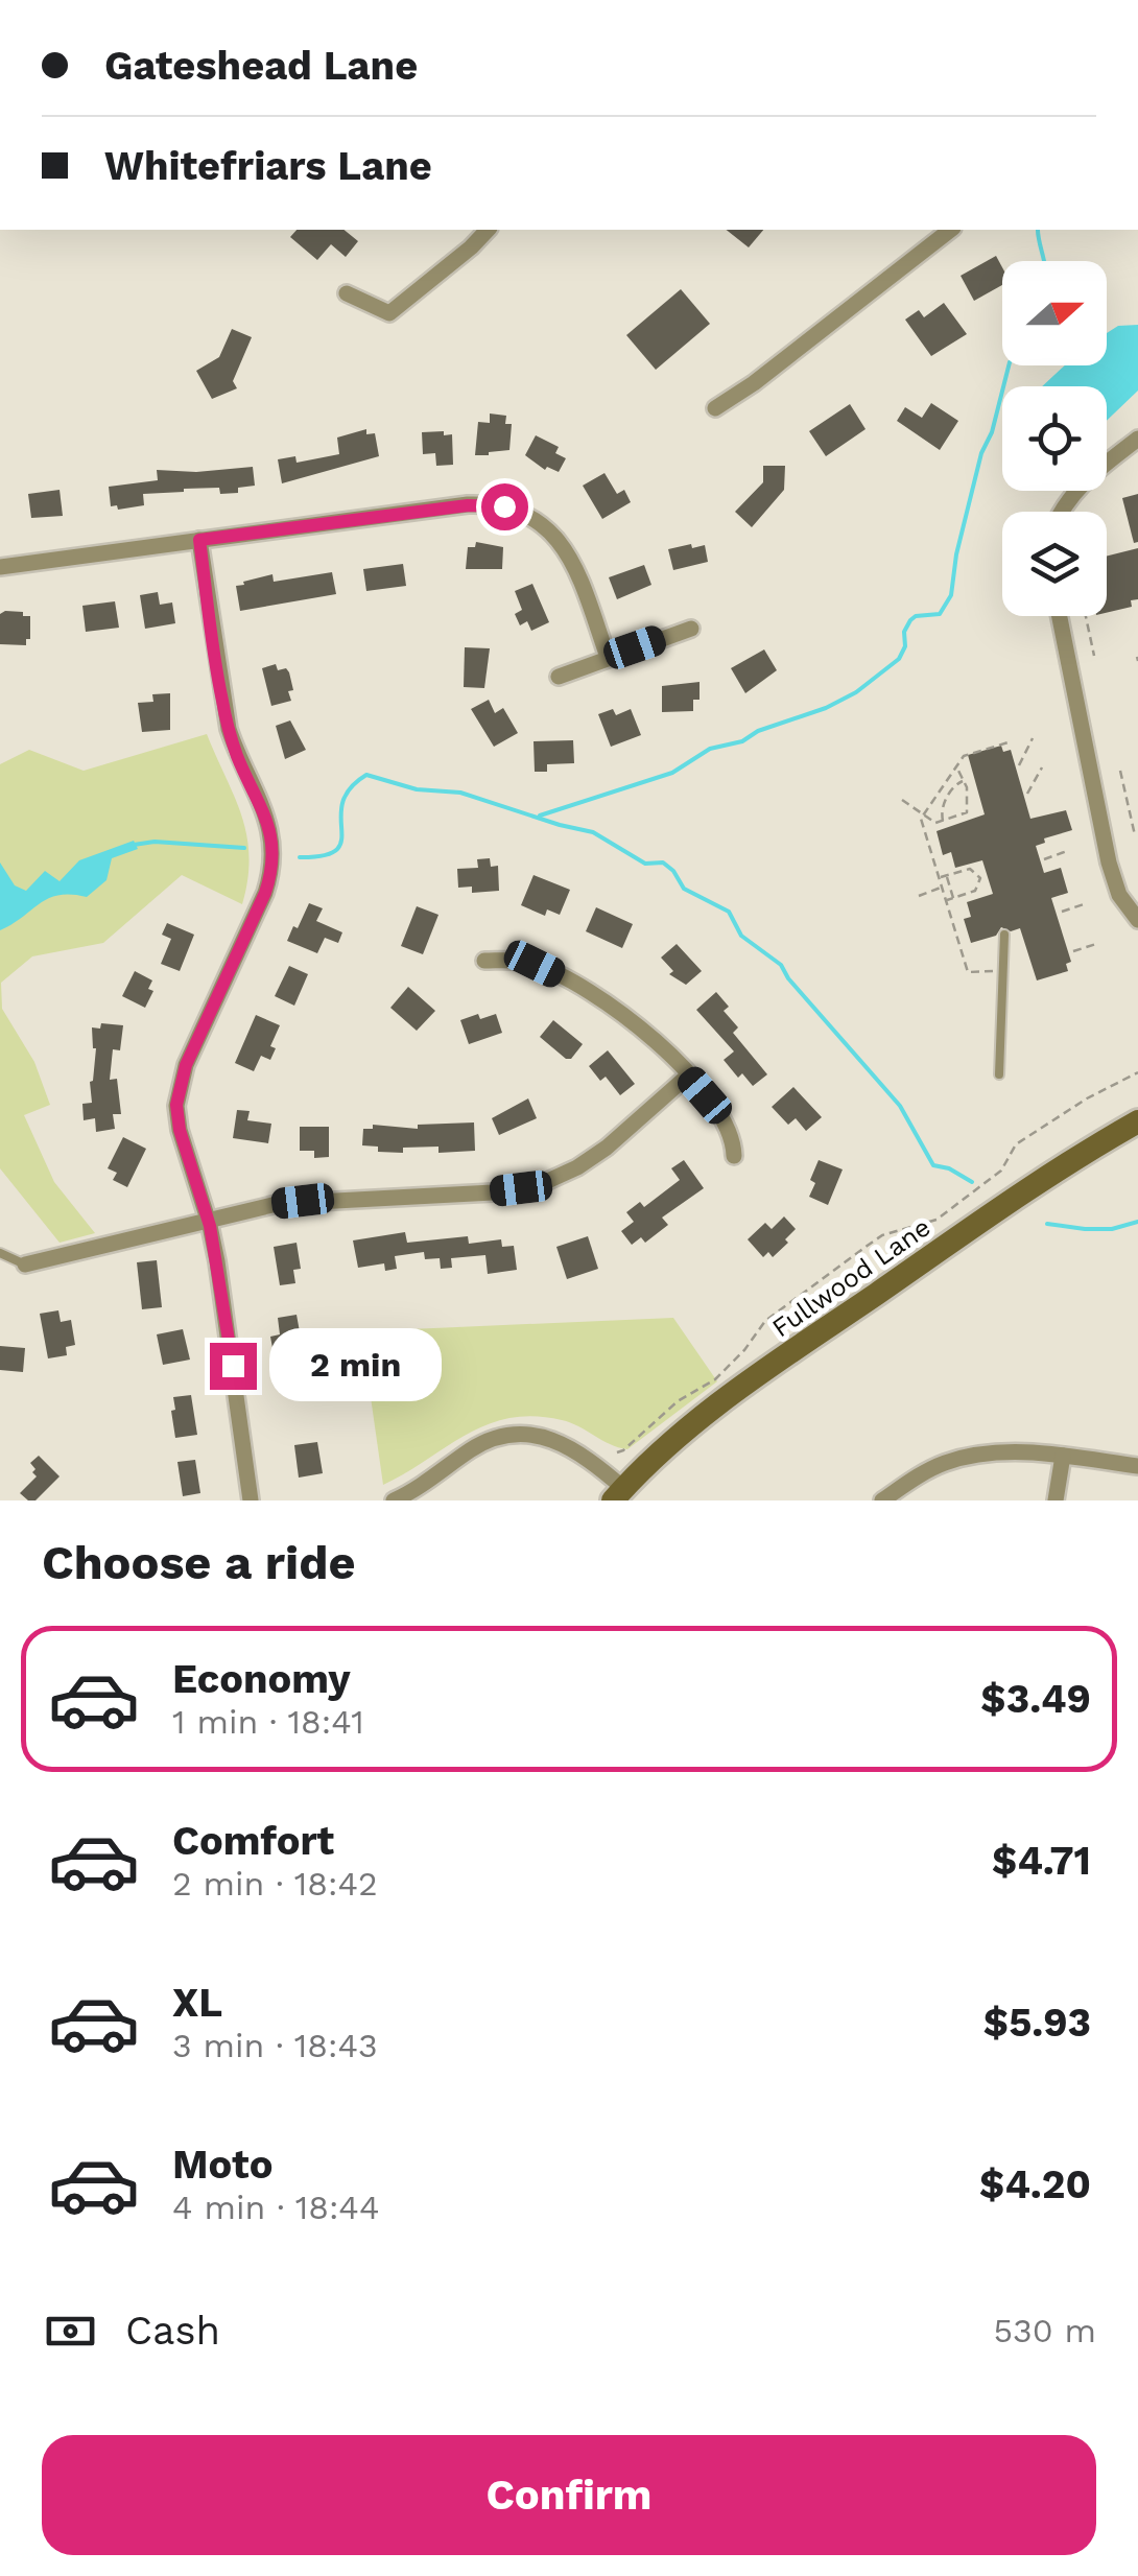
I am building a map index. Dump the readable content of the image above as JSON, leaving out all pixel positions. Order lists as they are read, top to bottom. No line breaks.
{"streets":{"street":["Fullwood Lane"]},"north":"right","page":{"banner":["Gateshead Lane","Whitefriars Lane"],"bubble":"2 min","heading":"Choose a ride","list":[{"name":"Economy","note":"1 min · 18:41","value":"$3.49"},{"name":"Comfort","note":"2 min · 18:42","value":"$4.71"},{"name":"XL","note":"3 min · 18:43","value":"$5.93"},{"name":"Moto","note":"4 min · 18:44","value":"$4.20"}],"pay":["Cash","530 m"],"buttons":"Confirm"}}
